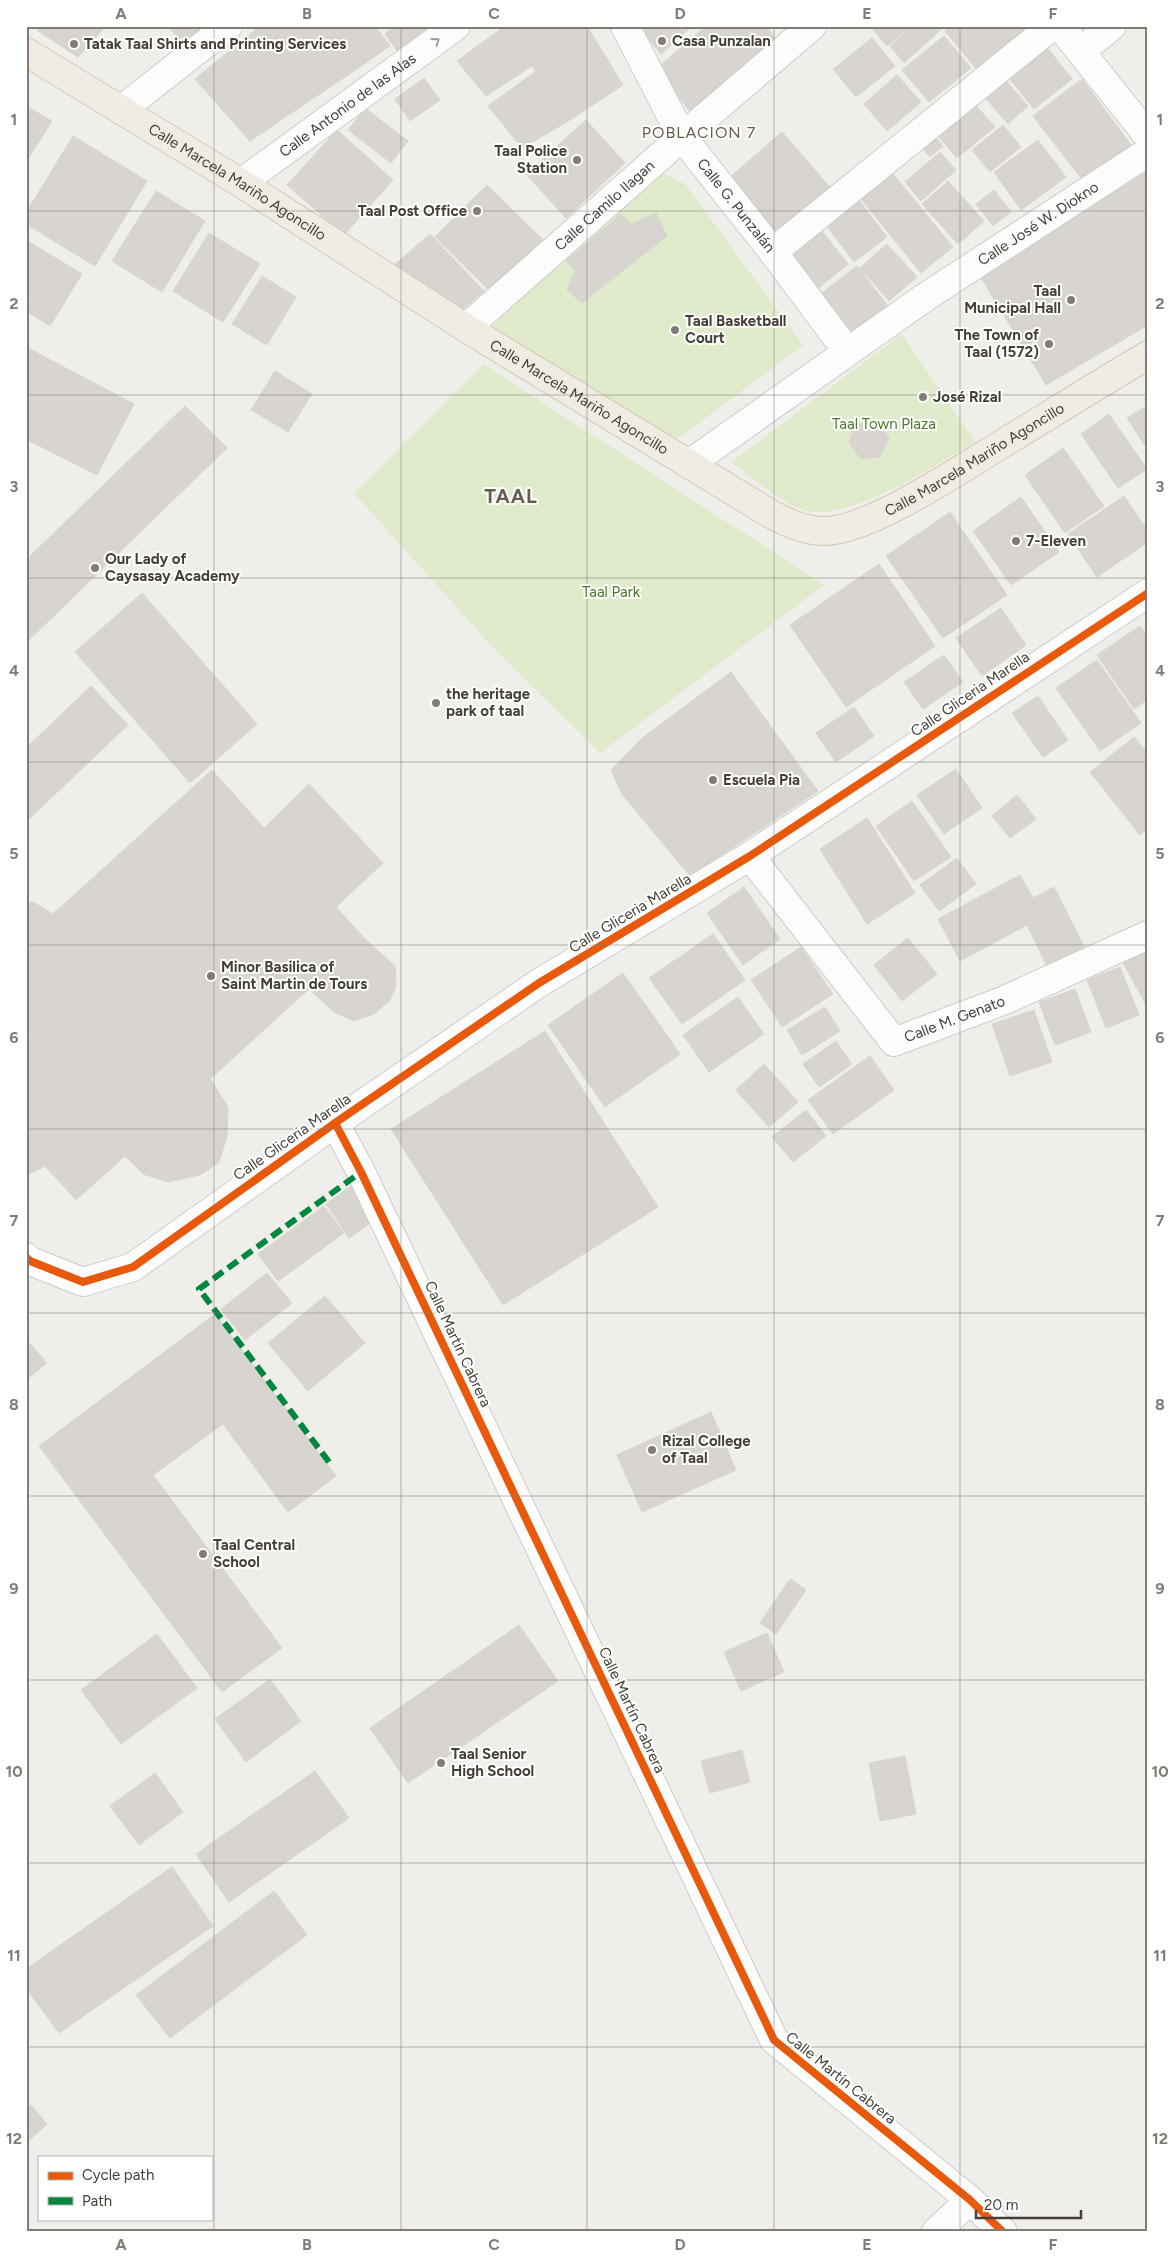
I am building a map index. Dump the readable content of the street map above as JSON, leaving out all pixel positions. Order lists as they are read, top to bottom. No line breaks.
{"streets":{"main road":["Calle Marcela Mariño Agoncillo"],"street":["Calle Antonio de las Alas","Calle Camilo Ilagan","Calle G. Punzalán","Calle José W. Diokno","Calle Gliceria Marella","Calle M. Genato","Calle Martín Cabrera"]},"crossings":[["Calle Antonio de las Alas","Calle Marcela Mariño Agoncillo"],["Calle Marcela Mariño Agoncillo","Calle Camilo Ilagan"],["Calle Marcela Mariño Agoncillo","Calle José W. Diokno"],["Calle Camilo Ilagan","Calle G. Punzalán"],["Calle G. Punzalán","Calle José W. Diokno"],["Calle Gliceria Marella","Calle M. Genato"],["Calle Gliceria Marella","Calle Martín Cabrera"]],"districts":["POBLACION 7","TAAL"],"parks":["Taal Town Plaza","Taal Park"],"places":["Casa Punzalan","Tatak Taal Shirts and Printing Services","Taal Police Station","Taal Post Office","Taal Municipal Hall","Taal Basketball Court","The Town of Taal (1572)","José Rizal","7-Eleven","Our Lady of Caysasay Academy","the heritage park of taal","Escuela Pia","Minor Basilica of Saint Martin de Tours","Rizal College of Taal","Taal Central School","Taal Senior High School"],"legend":["Cycle path","Path"],"scale_bar":"20 m","grid":{"columns":["A","B","C","D","E","F"],"rows":["1","2","3","4","5","6","7","8","9","10","11","12"]}}
